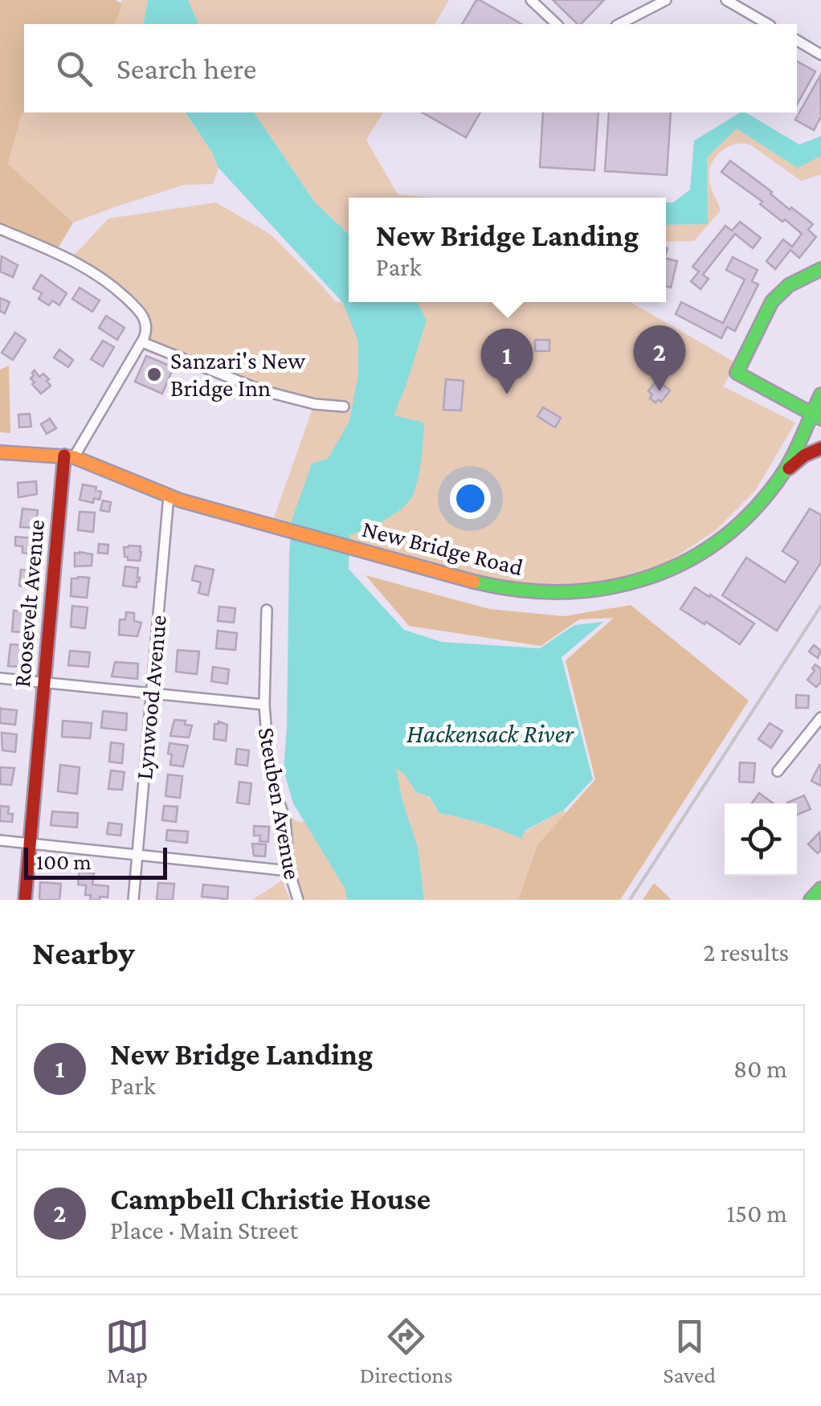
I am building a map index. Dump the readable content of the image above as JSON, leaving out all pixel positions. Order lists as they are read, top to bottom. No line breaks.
{"streets":{"main road":["New Bridge Road","Roosevelt Avenue"],"street":["Lynwood Avenue","Steuben Avenue"]},"crossings":[["New Bridge Road","Roosevelt Avenue"],["New Bridge Road","Lynwood Avenue"]],"water":["Hackensack River"],"places":["Sanzari's New Bridge Inn"],"scale_bar":"100 m","page":{"search":"Search here","popup":["New Bridge Landing","Park"],"pins":["2","1"],"scale":"100 m","heading":["Nearby","2 results"],"list":[{"mark":"1","name":"New Bridge Landing","note":"Park","value":"80 m"},{"mark":"2","name":"Campbell Christie House","note":"Place · Main Street","value":"150 m"}],"nav":["Map","Directions","Saved"]}}
